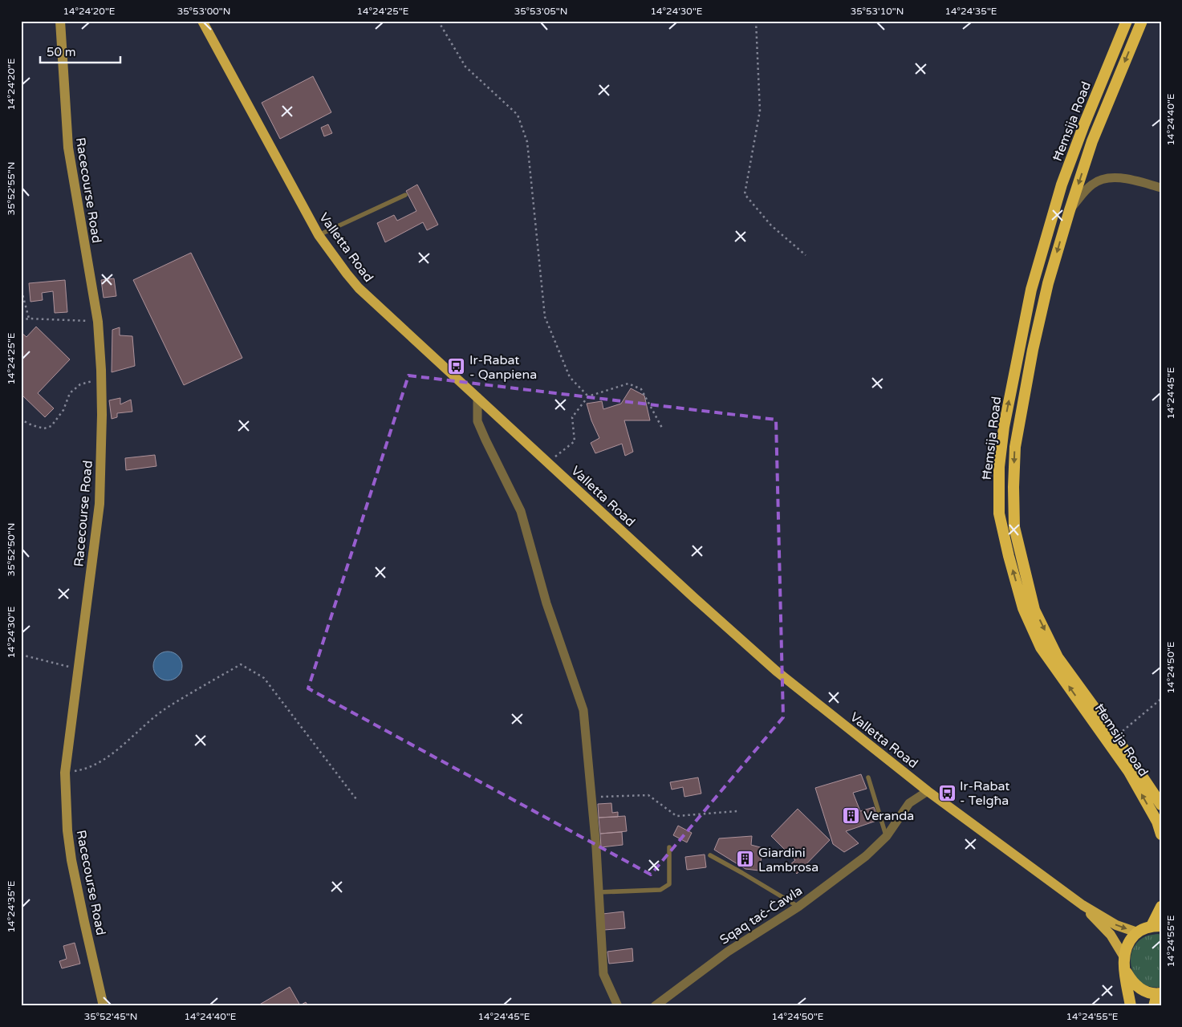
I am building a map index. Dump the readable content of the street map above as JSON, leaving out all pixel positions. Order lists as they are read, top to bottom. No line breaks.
{"streets":{"highway":["Ħemsija Road"],"main road":["Racecourse Road","Valletta Road"],"street":["Sqaq taċ-Ċawla"]},"crossings":[["Valletta Road","Sqaq taċ-Ċawla"]],"places":{"bus stop":["Ir-Rabat - Qanpiena","Ir-Rabat - Telgħa"],"building":["Veranda","Giardini Lambrosa"]},"scale_bar":"50 m","coordinates":["14°24'20\"E","35°53'00\"N","14°24'25\"E","35°53'05\"N","14°24'30\"E","35°53'10\"N","14°24'35\"E","14°24'40\"E","35°52'55\"N","14°24'45\"E","35°52'50\"N","14°24'50\"E","14°24'55\"E","35°52'45\"N"]}
